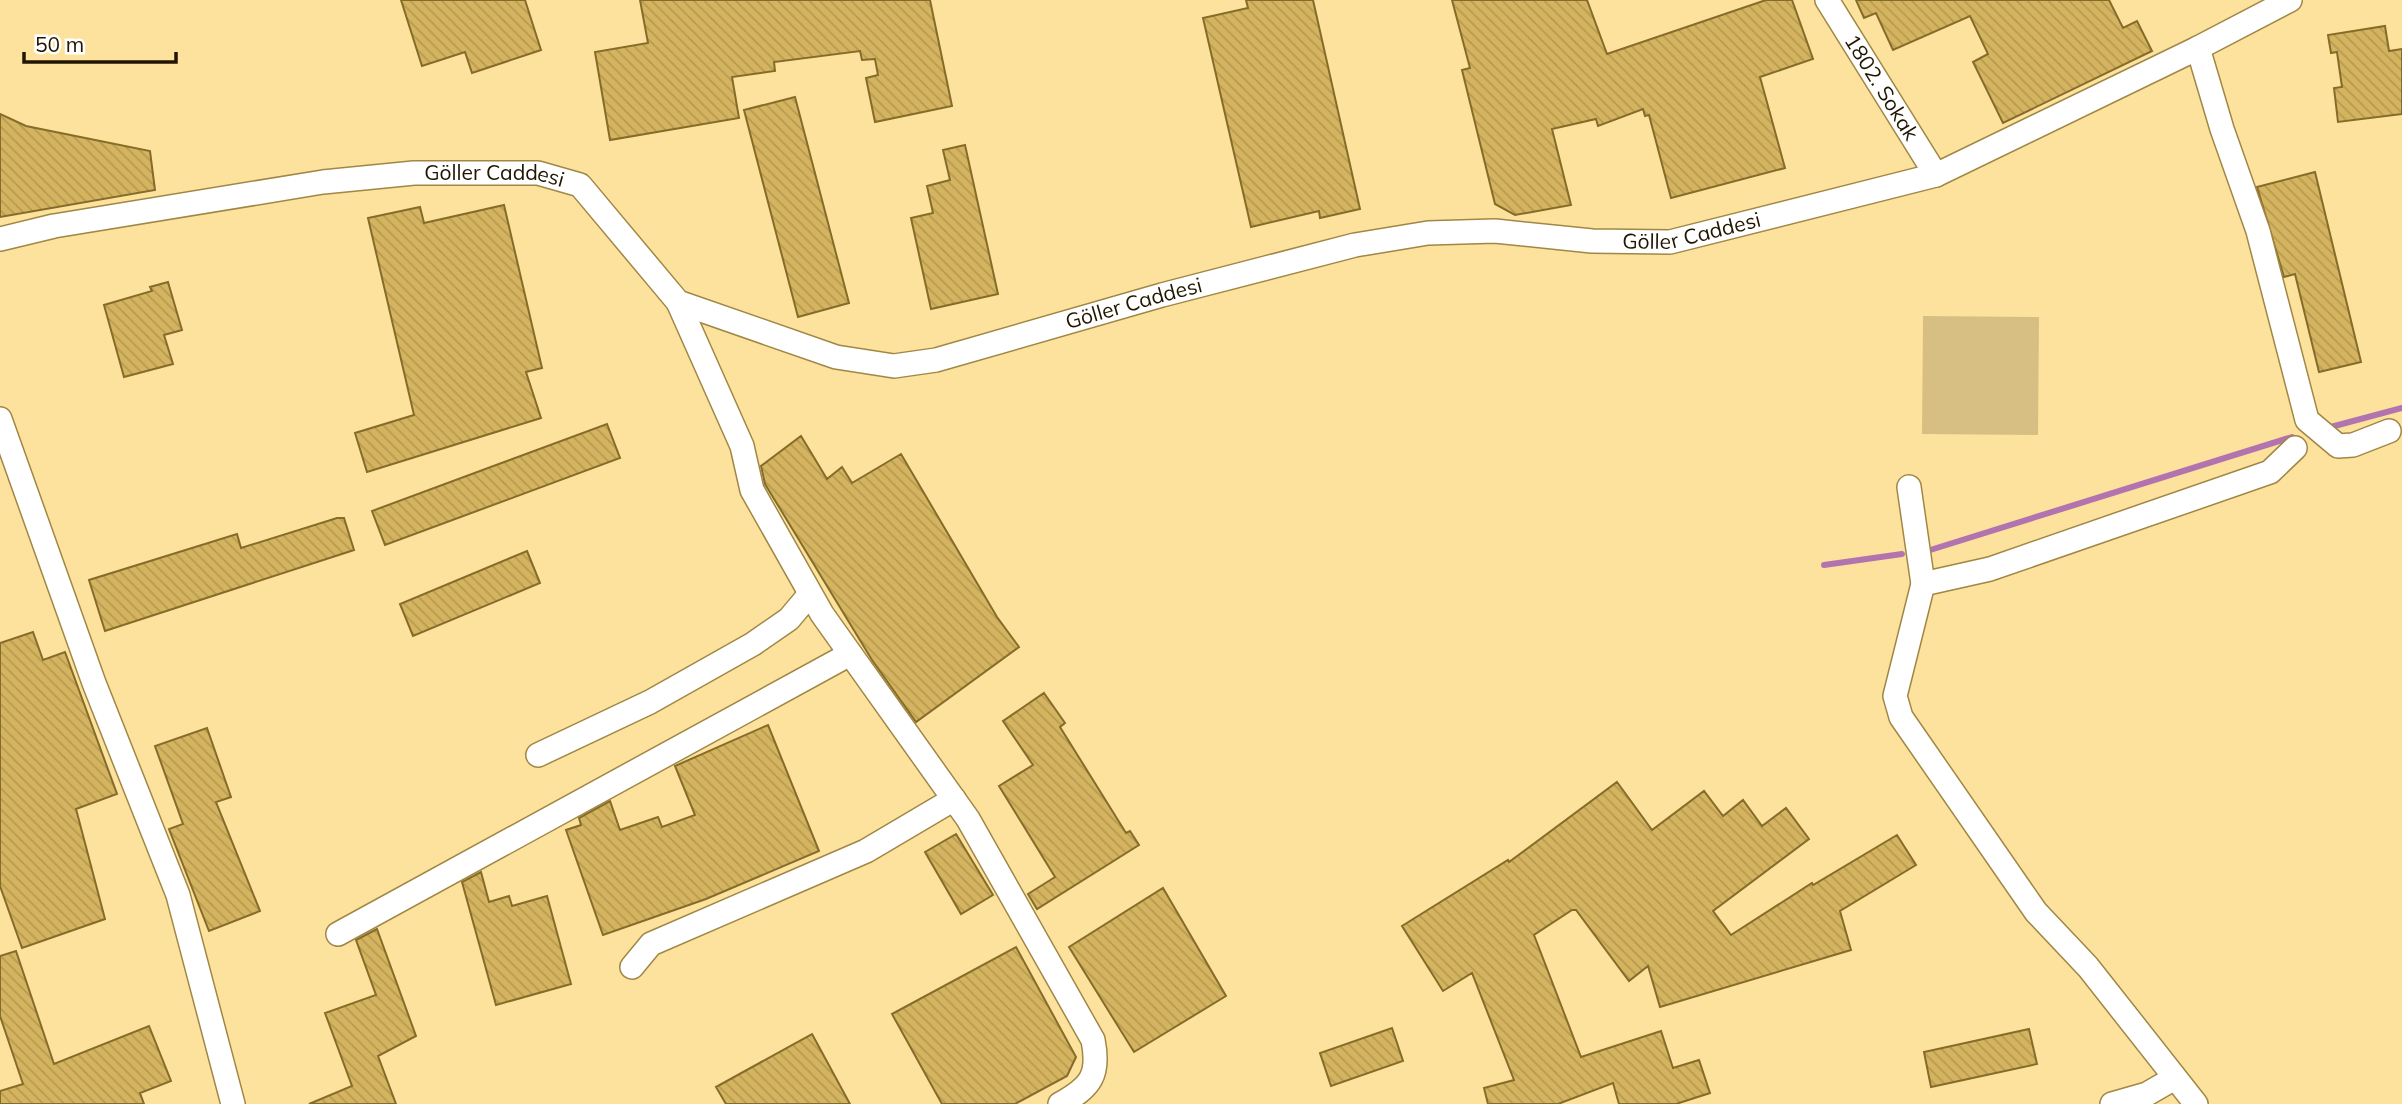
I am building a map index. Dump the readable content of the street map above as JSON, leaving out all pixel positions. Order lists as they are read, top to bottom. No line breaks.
{"streets":{"street":["1802. Sokak","Göller Caddesi"]},"crossings":[["1802. Sokak","Göller Caddesi"]],"scale_bar":"50 m"}
